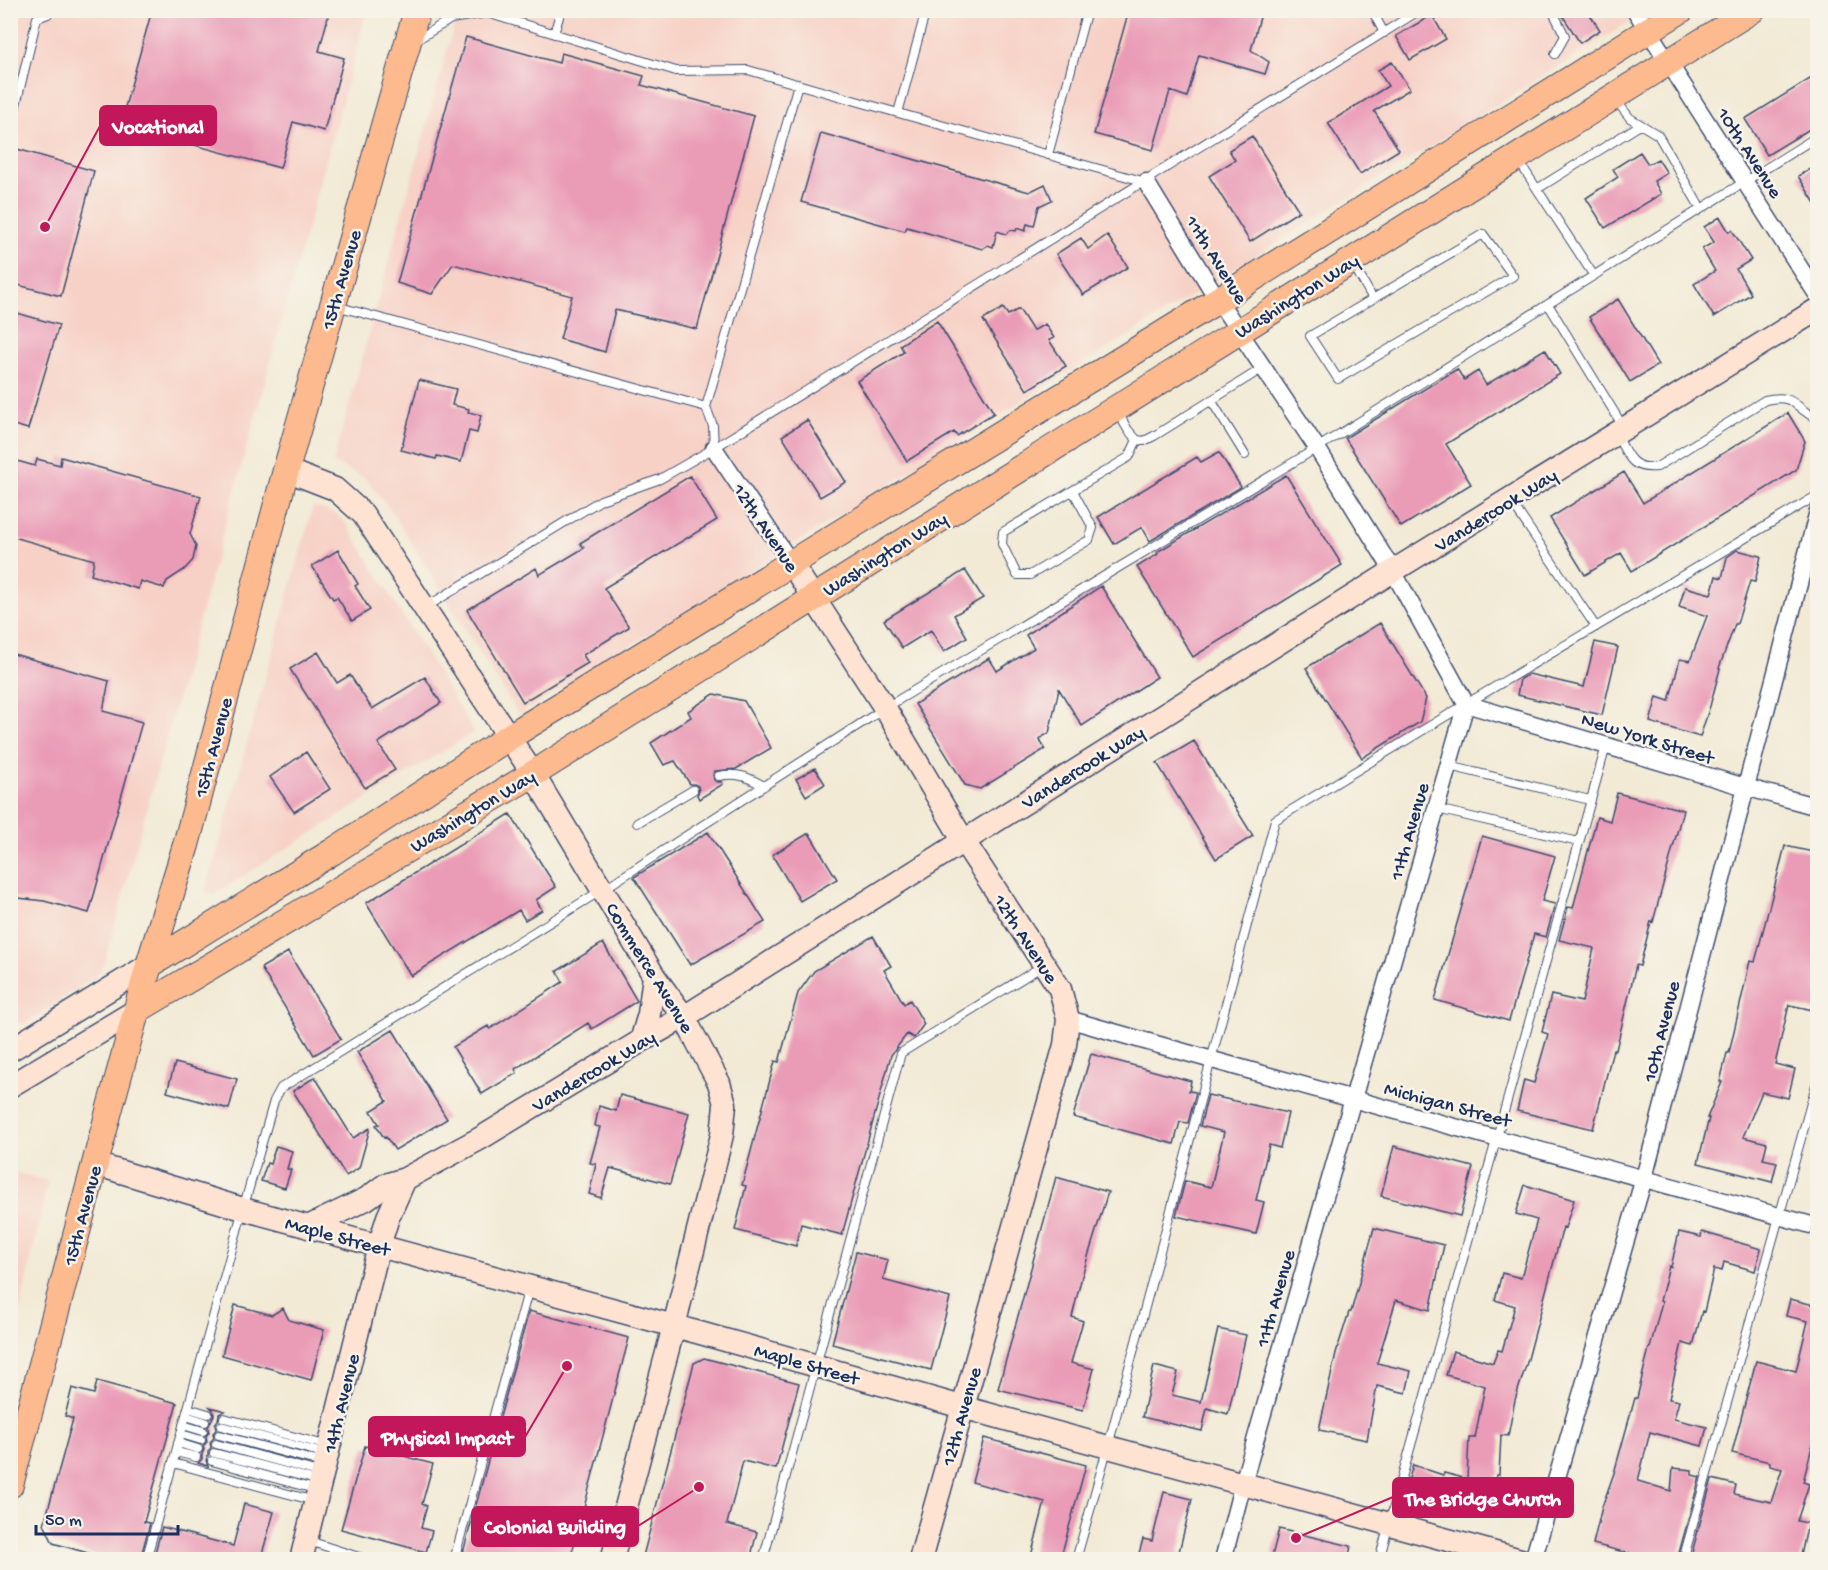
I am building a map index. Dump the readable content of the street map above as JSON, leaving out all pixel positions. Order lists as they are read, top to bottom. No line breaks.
{"streets":{"main road":["15th Avenue","Washington Way"],"street":["10th Avenue","11th Avenue","Vandercook Way","12th Avenue","New York Street","Commerce Avenue","Michigan Street","Maple Street","14th Avenue"]},"crossings":[["10th Avenue","Washington Way"],["10th Avenue","New York Street"],["10th Avenue","Michigan Street"],["11th Avenue","Washington Way"],["11th Avenue","Vandercook Way"],["11th Avenue","New York Street"],["11th Avenue","Michigan Street"],["11th Avenue","Maple Street"],["15th Avenue","Washington Way"],["15th Avenue","Commerce Avenue"],["15th Avenue","Maple Street"],["Washington Way","12th Avenue"],["Washington Way","Commerce Avenue"],["Vandercook Way","12th Avenue"],["Vandercook Way","Commerce Avenue"],["Vandercook Way","Maple Street"],["12th Avenue","Michigan Street"],["12th Avenue","Maple Street"],["Commerce Avenue","Maple Street"],["Maple Street","14th Avenue"]],"places":["Vocational","Physical Impact","Colonial Building","The Bridge Church"],"scale_bar":"50 m"}
